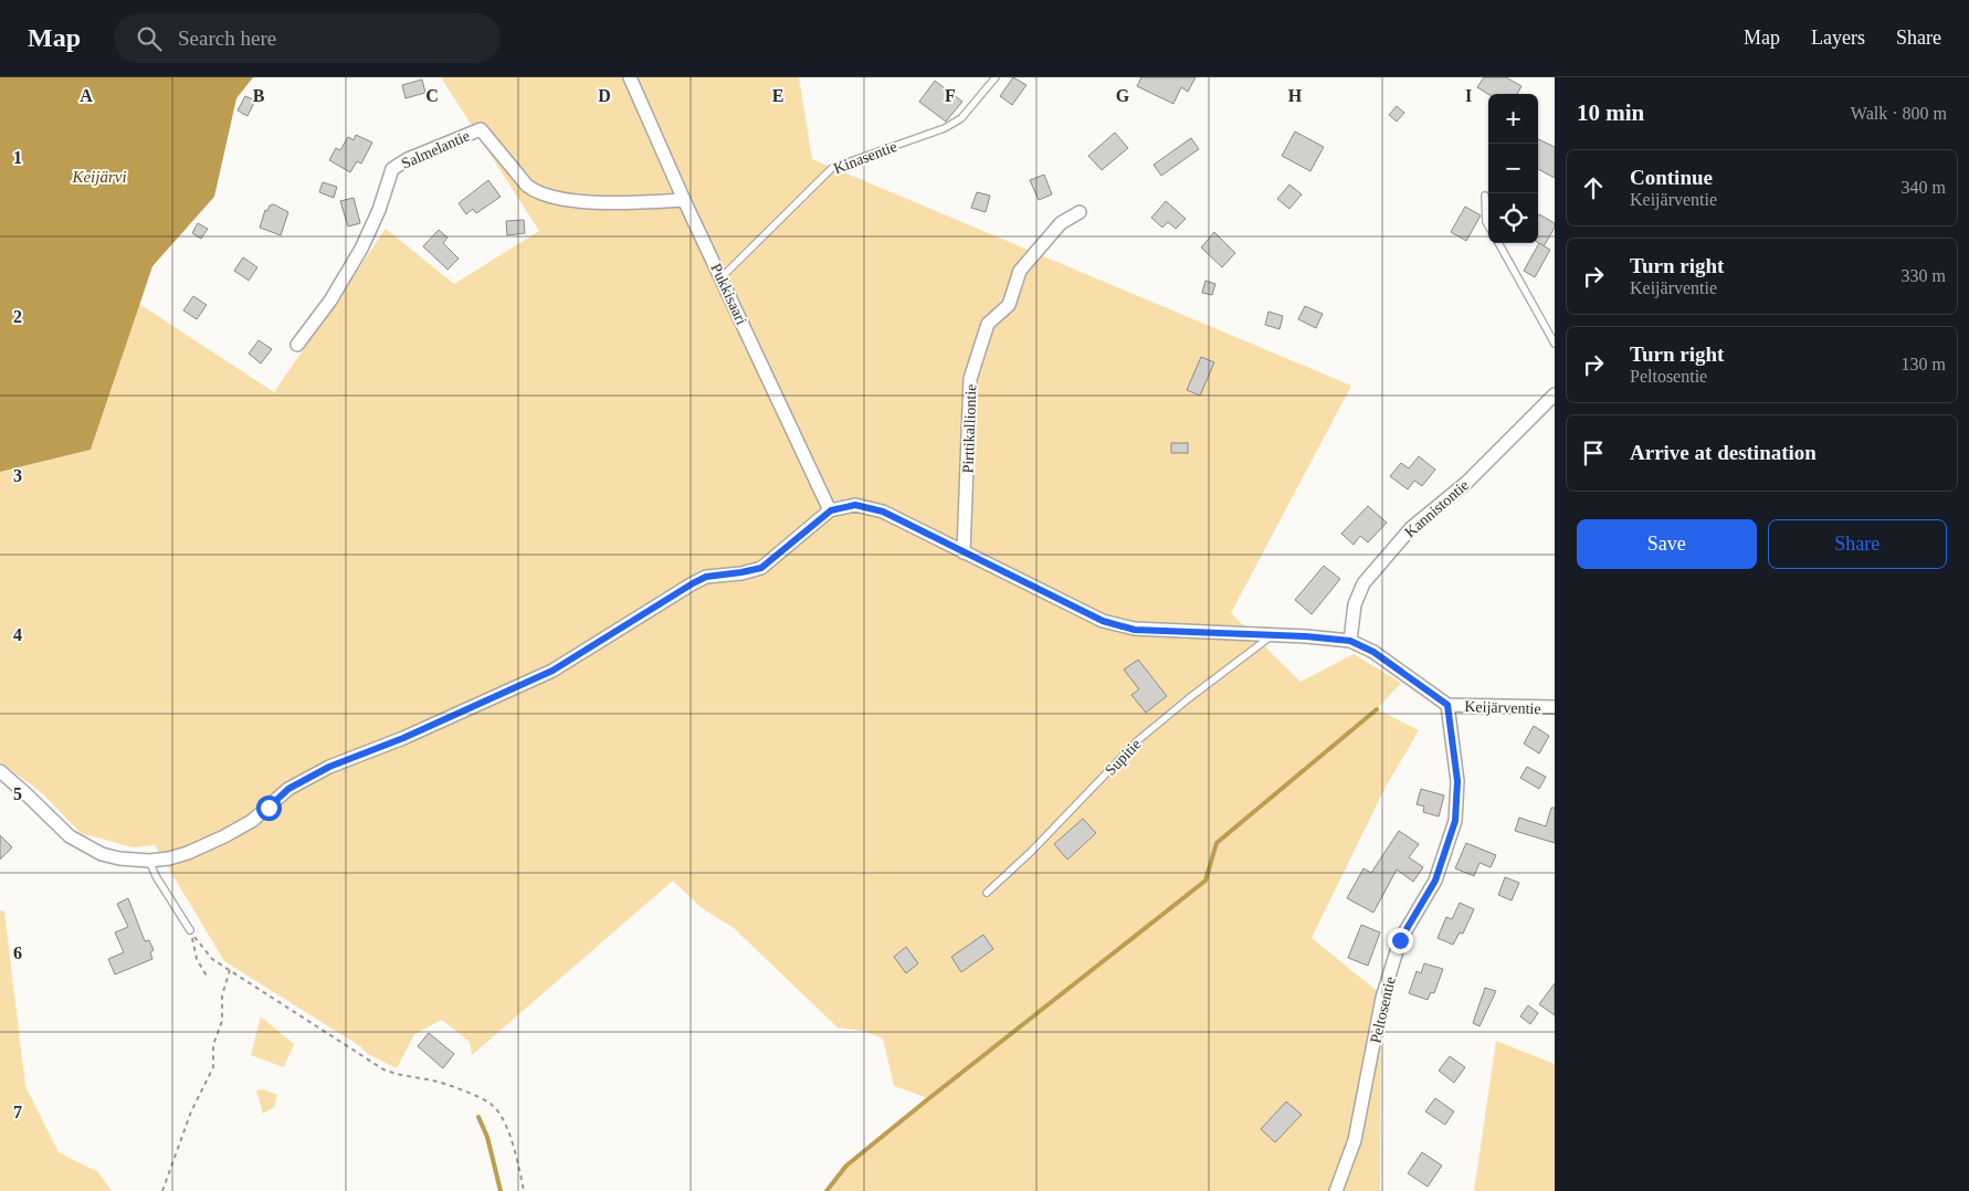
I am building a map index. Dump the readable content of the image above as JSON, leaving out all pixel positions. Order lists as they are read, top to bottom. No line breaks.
{"streets":{"street":["Salmelantie","Pukkisaari","Pirttikalliontie","Kannistontie","Keijärventie","Peltosentie"],"lane":["Kinasentie","Supitie"]},"crossings":[["Salmelantie","Pukkisaari"],["Kinasentie","Pukkisaari"],["Pukkisaari","Keijärventie"],["Pirttikalliontie","Keijärventie"],["Kannistontie","Keijärventie"],["Keijärventie","Supitie"],["Keijärventie","Peltosentie"]],"water":["Keijärvi"],"page":{"header":"Map","search":"Search here","nav":["Map","Layers","Share"],"heading":["10 min","Walk · 800 m"],"map_buttons":["+","−"],"list":[["Continue","Keijärventie","340 m"],["Turn right","Keijärventie","330 m"],["Turn right","Peltosentie","130 m"],"Arrive at destination"],"buttons":["Save","Share"]},"grid":{"columns":["A","B","C","D","E","F","G","H","I"],"rows":["1","2","3","4","5","6","7"]}}
